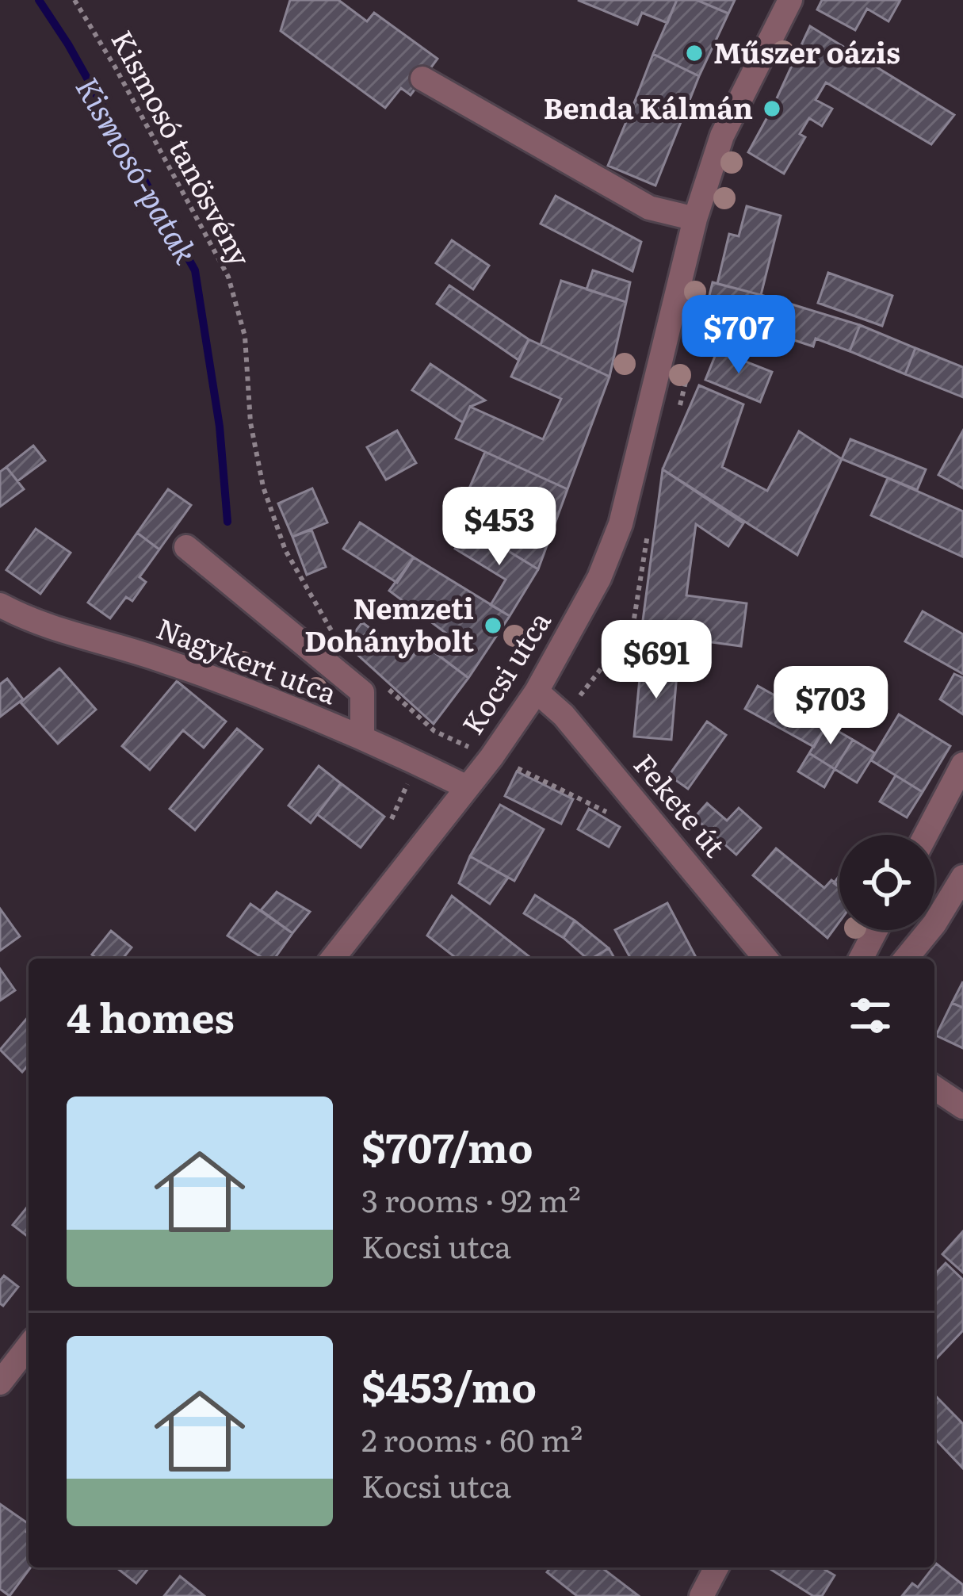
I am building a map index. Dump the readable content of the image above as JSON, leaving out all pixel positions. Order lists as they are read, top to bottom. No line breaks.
{"streets":{"street":["Nagykert utca","Kocsi utca","Fekete út"],"path":["Kismosó tanösvény"]},"crossings":[["Nagykert utca","Kocsi utca"],["Kocsi utca","Fekete út"]],"water":["Kismosó-patak"],"places":["Műszer oázis","Benda Kálmán","Nemzeti Dohánybolt"],"page":{"price":["$707","$453","$691","$703"],"heading":"4 homes","list":[{"name":"$707/mo","note":"3 rooms · 92 m² · Kocsi utca"},{"name":"$453/mo","note":"2 rooms · 60 m² · Kocsi utca"}]}}
